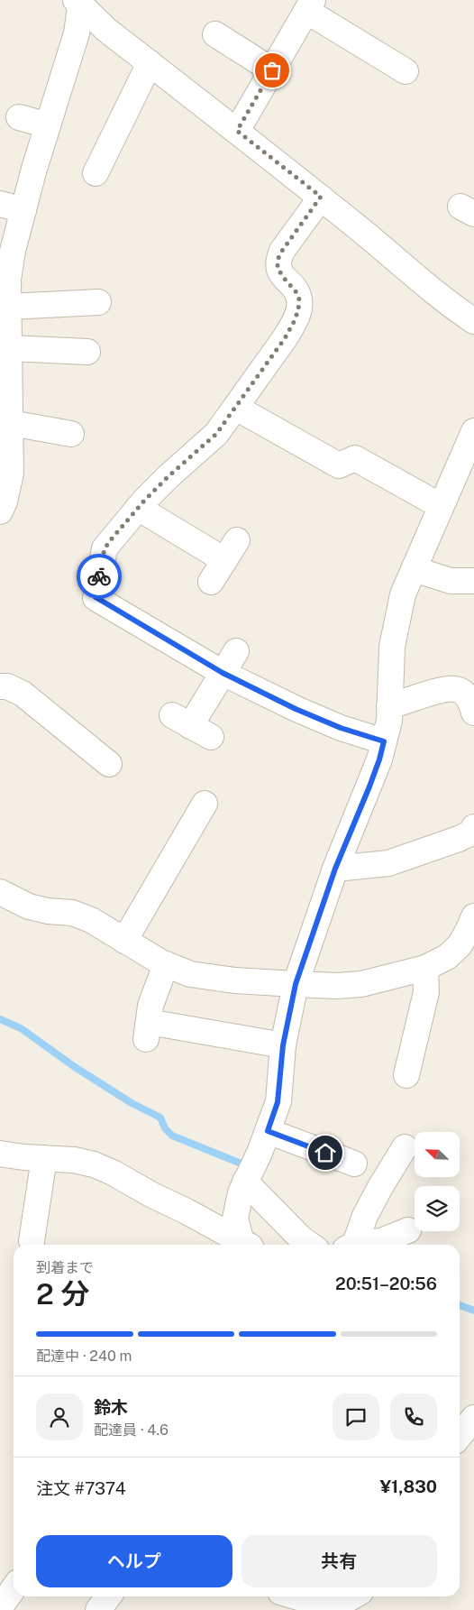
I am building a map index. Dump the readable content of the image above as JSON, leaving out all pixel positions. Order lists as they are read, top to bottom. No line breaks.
{"north":"top left","page":{"heading":["2 分","到着まで","20:51–20:56"],"panel":["鈴木","配達員 · 4.6","注文 #7374","¥1,830"],"bar":"配達中 · 240 m","buttons":["ヘルプ","共有"]}}
